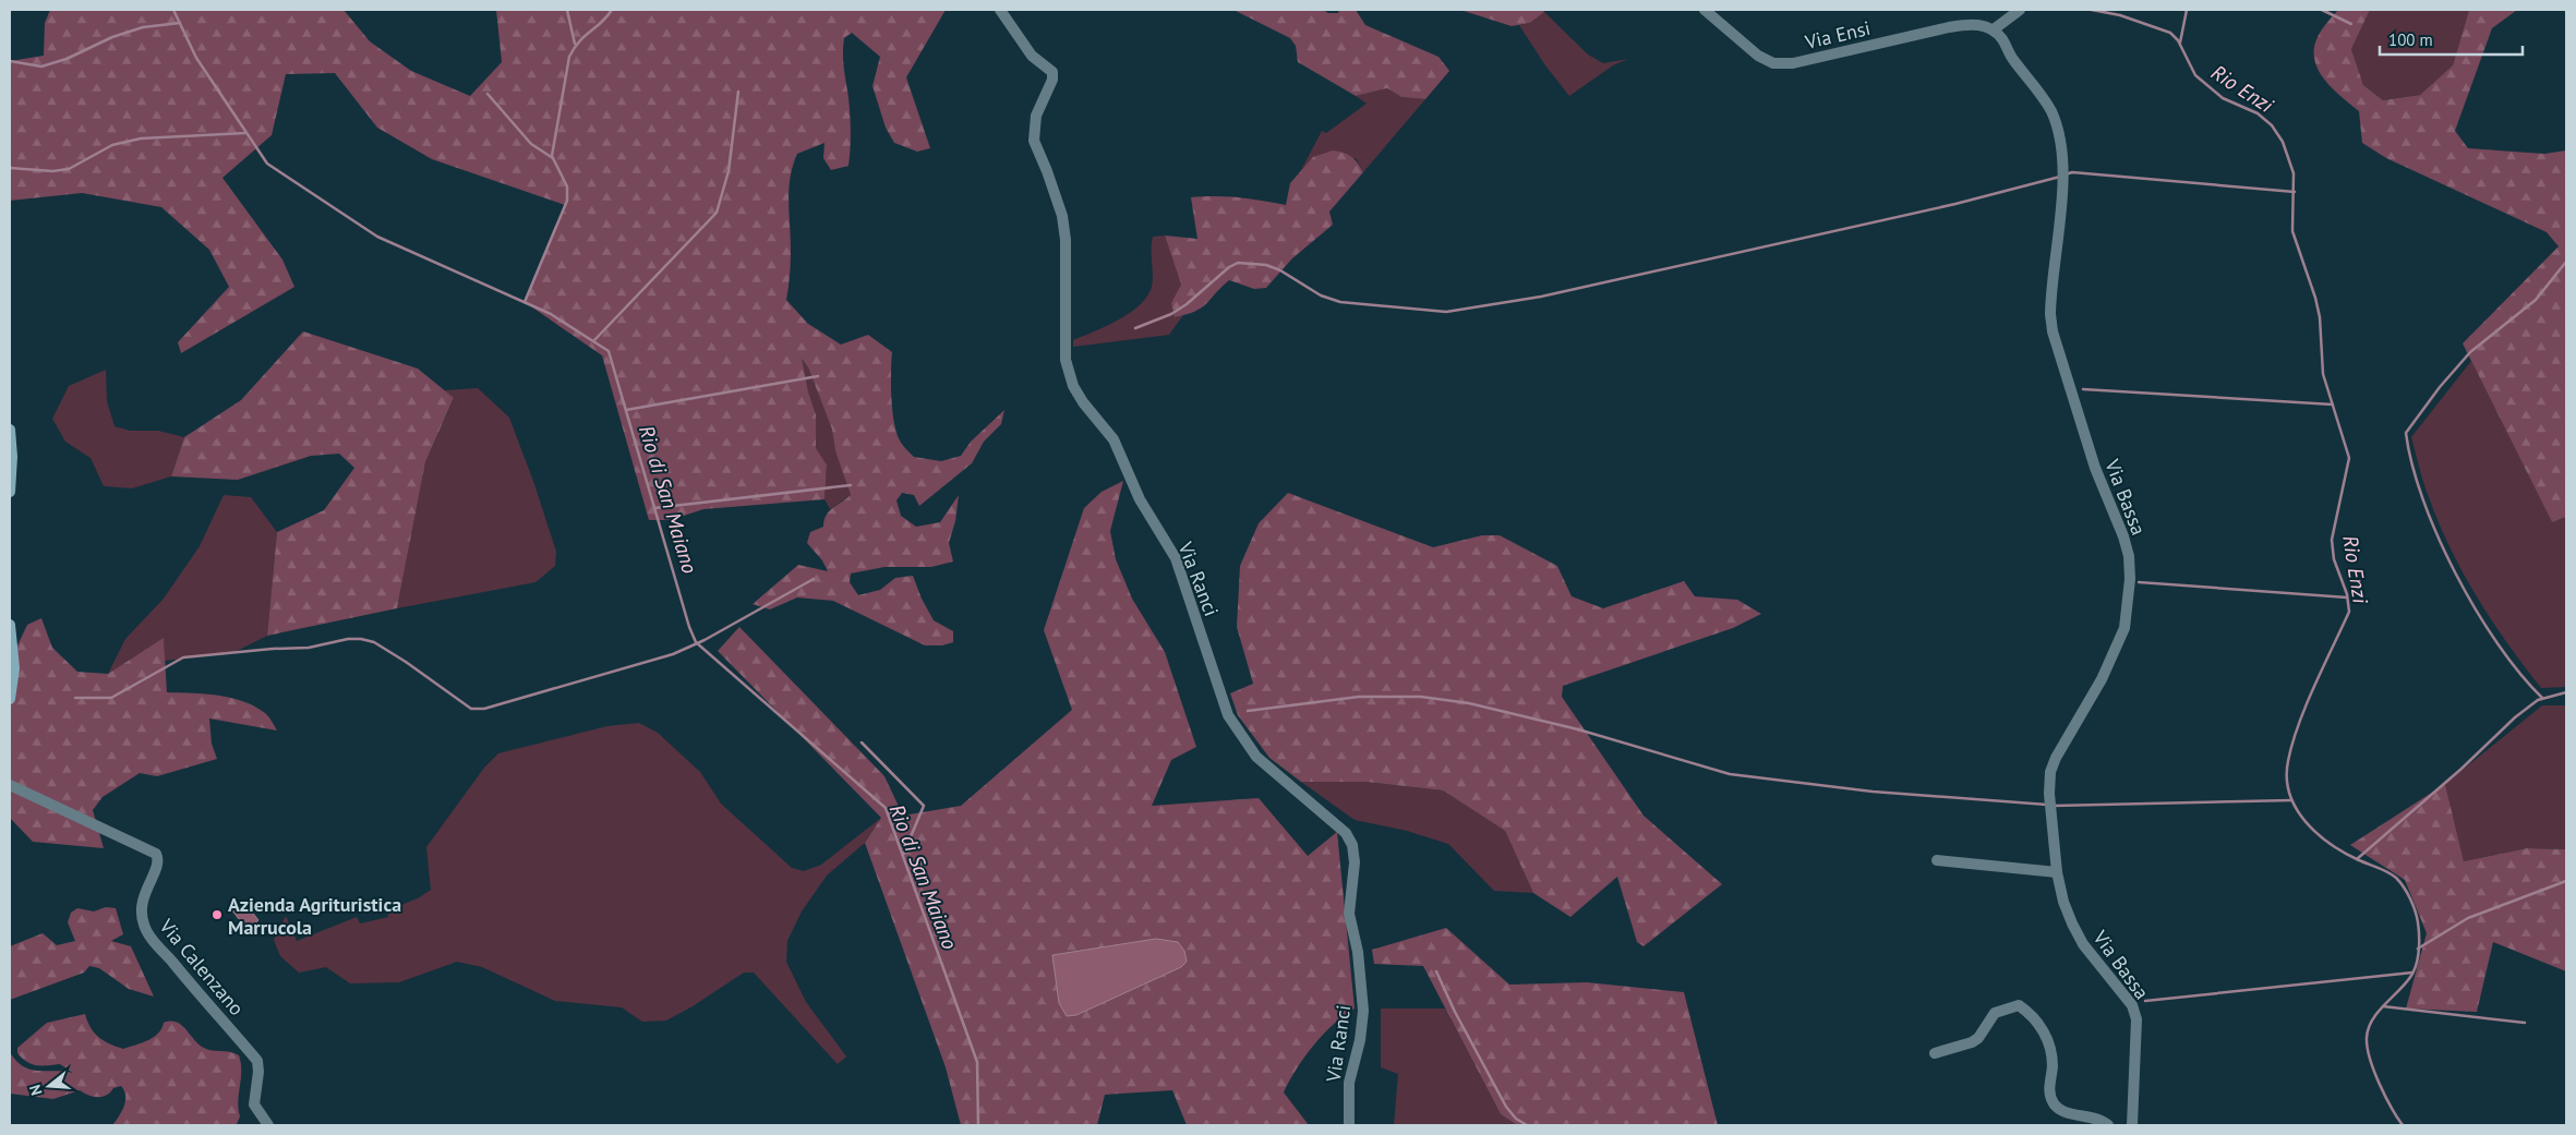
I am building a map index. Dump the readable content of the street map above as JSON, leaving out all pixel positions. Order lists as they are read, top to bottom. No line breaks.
{"streets":{"street":["Via Ensi","Via Bassa","Via Ranci","Via Calenzano"]},"crossings":[["Via Ensi","Via Bassa"]],"water":["Rio Enzi","Rio di San Maiano"],"places":["Azienda Agrituristica Marrucola"],"scale_bar":"100 m","north":"left"}
